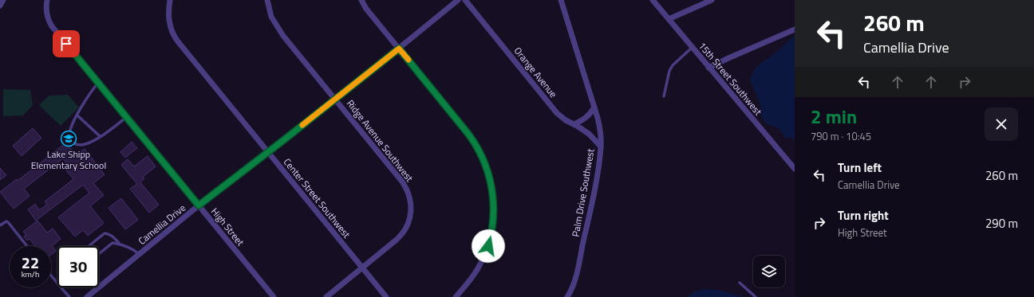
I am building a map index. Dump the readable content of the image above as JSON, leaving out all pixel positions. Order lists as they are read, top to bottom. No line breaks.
{"streets":{"street":["Orange Avenue","15th Street Southwest","Ridge Avenue Southwest","Palm Drive Southwest","Center Street Southwest","Camellia Drive","High Street"]},"crossings":[["Orange Avenue","Palm Drive Southwest"],["Ridge Avenue Southwest","Center Street Southwest"],["Ridge Avenue Southwest","Camellia Drive"],["Center Street Southwest","Camellia Drive"],["Camellia Drive","High Street"]],"places":{"school or university":["Lake Shipp Elementary School"]},"page":{"turn":["260 m","Camellia Drive"],"heading":["2 min","790 m · 10:45"],"list":[{"name":"Turn left","note":"Camellia Drive","value":"260 m"},{"name":"Turn right","note":"High Street","value":"290 m"}],"speed":"22 km/h","limit":"30"}}
